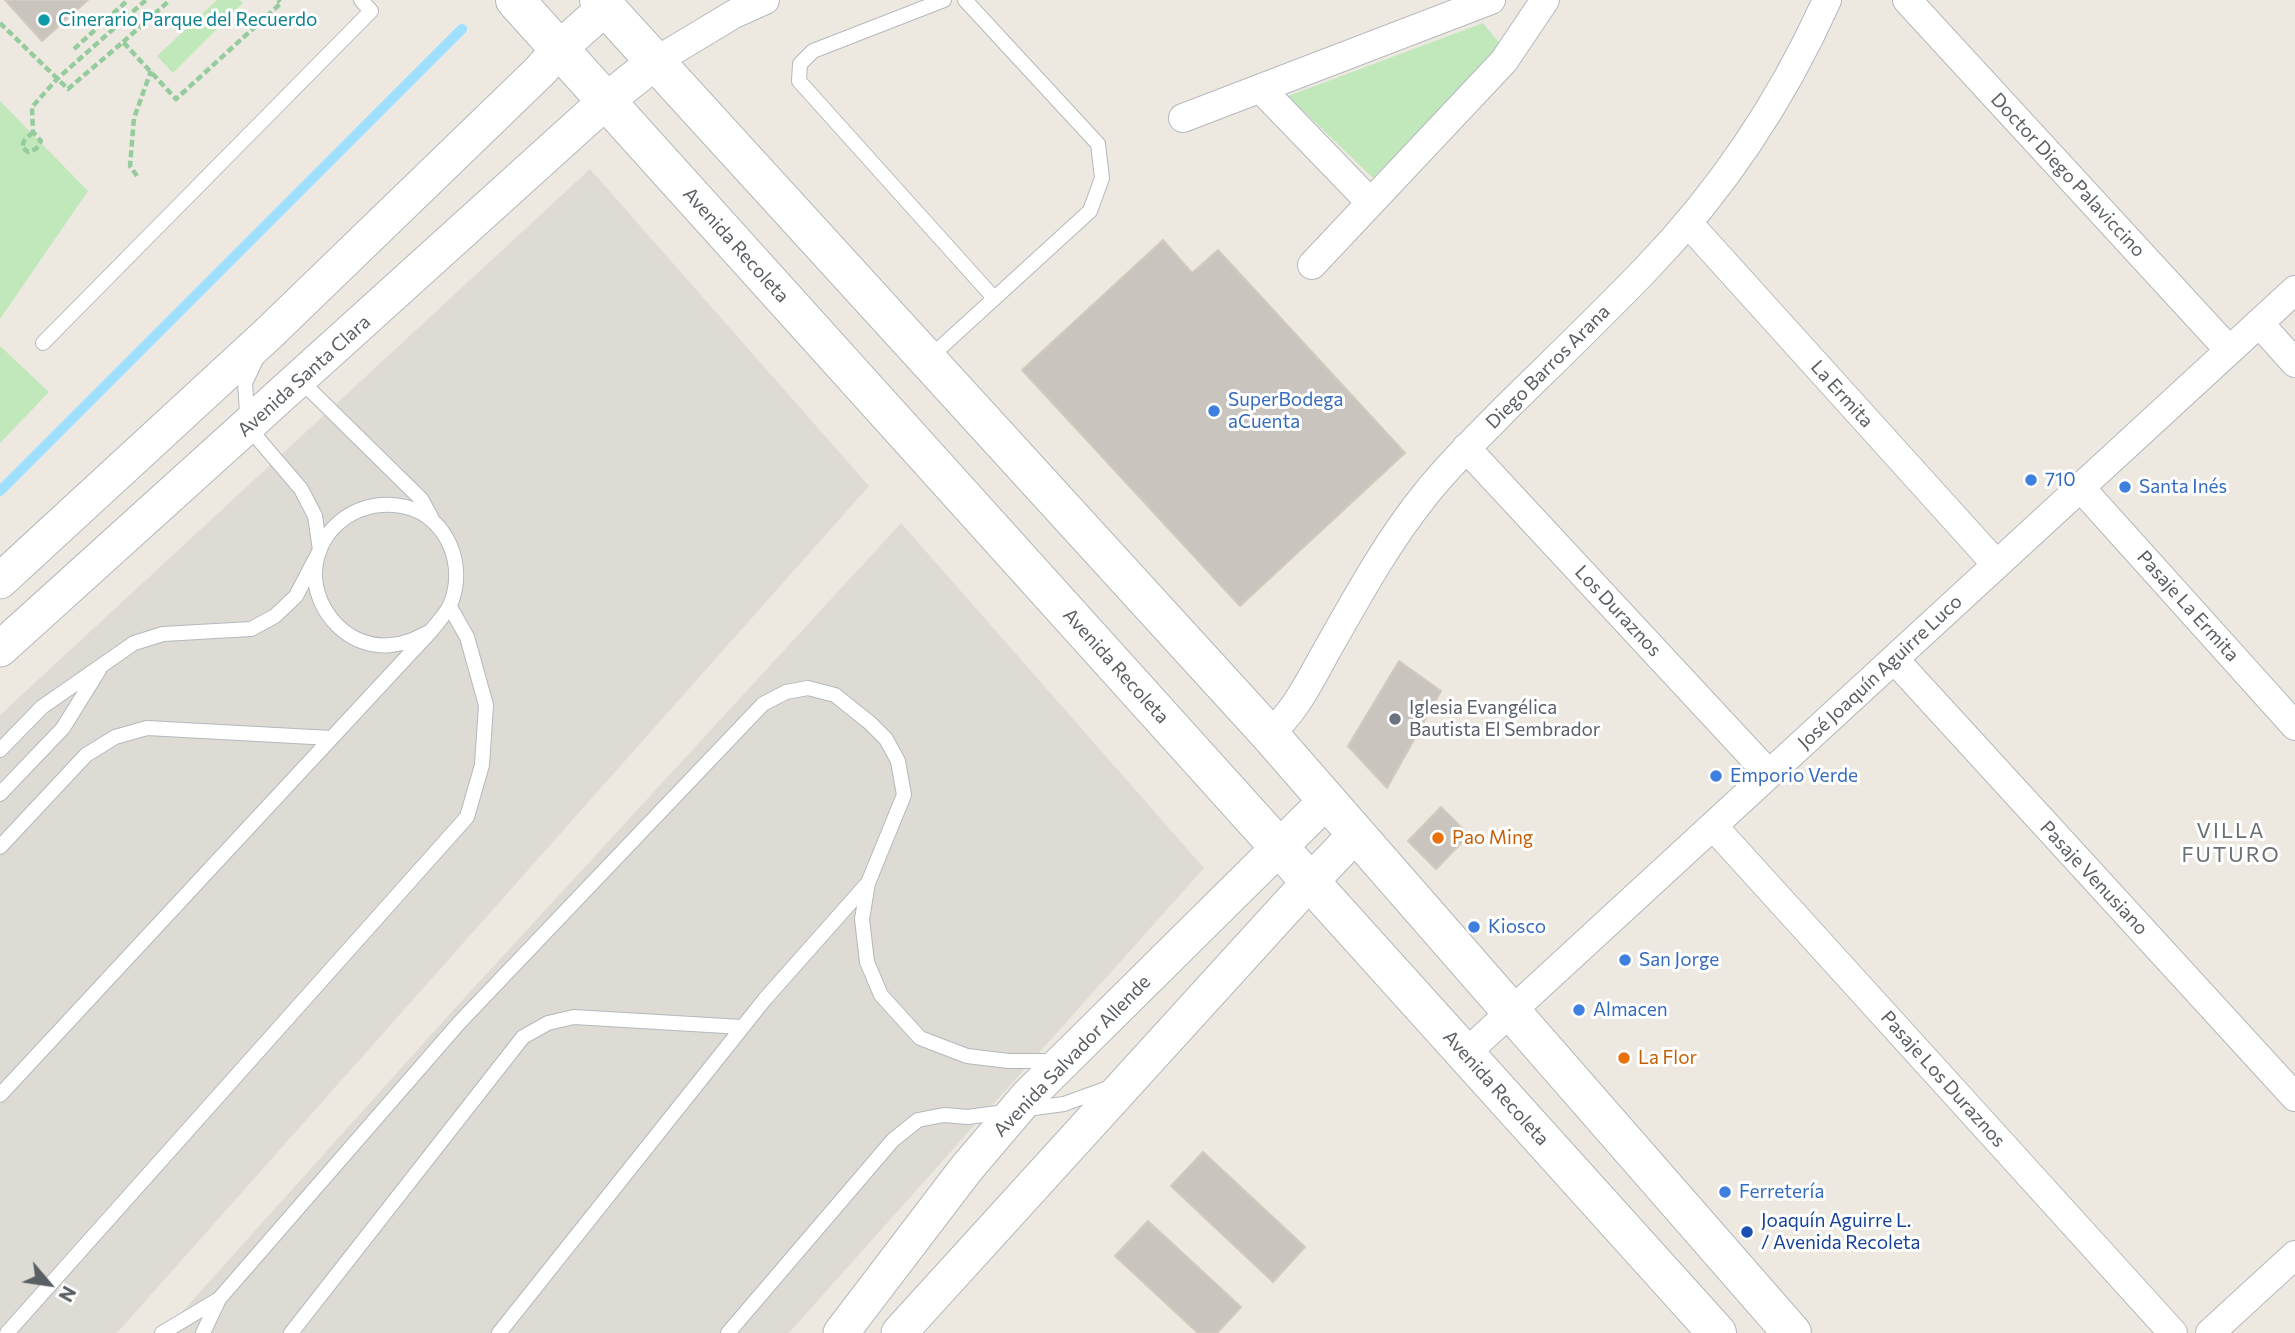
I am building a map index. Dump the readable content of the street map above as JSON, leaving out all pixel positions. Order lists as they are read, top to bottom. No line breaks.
{"streets":{"main road":["Avenida Recoleta"],"street":["Doctor Diego Palaviccino","Diego Barros Arana","Avenida Santa Clara","La Ermita","Pasaje La Ermita","Los Duraznos","José Joaquín Aguirre Luco","Pasaje Venusiano","Avenida Salvador Allende","Pasaje Los Duraznos"]},"crossings":[["Doctor Diego Palaviccino","José Joaquín Aguirre Luco"],["Avenida Recoleta","Avenida Santa Clara"],["Avenida Recoleta","José Joaquín Aguirre Luco"],["Avenida Recoleta","Avenida Salvador Allende"],["Diego Barros Arana","La Ermita"],["Diego Barros Arana","Los Duraznos"],["La Ermita","José Joaquín Aguirre Luco"],["Pasaje La Ermita","José Joaquín Aguirre Luco"],["Los Duraznos","José Joaquín Aguirre Luco"],["José Joaquín Aguirre Luco","Pasaje Venusiano"],["José Joaquín Aguirre Luco","Pasaje Los Duraznos"]],"districts":["VILLA FUTURO"],"places":["Cinerario Parque del Recuerdo","SuperBodega aCuenta","710","Santa Inés","Iglesia Evangélica Bautista El Sembrador","Emporio Verde","Pao Ming","Kiosco","San Jorge","Almacen","La Flor","Ferretería","Joaquín Aguirre L. / Avenida Recoleta"],"north":"bottom right"}
